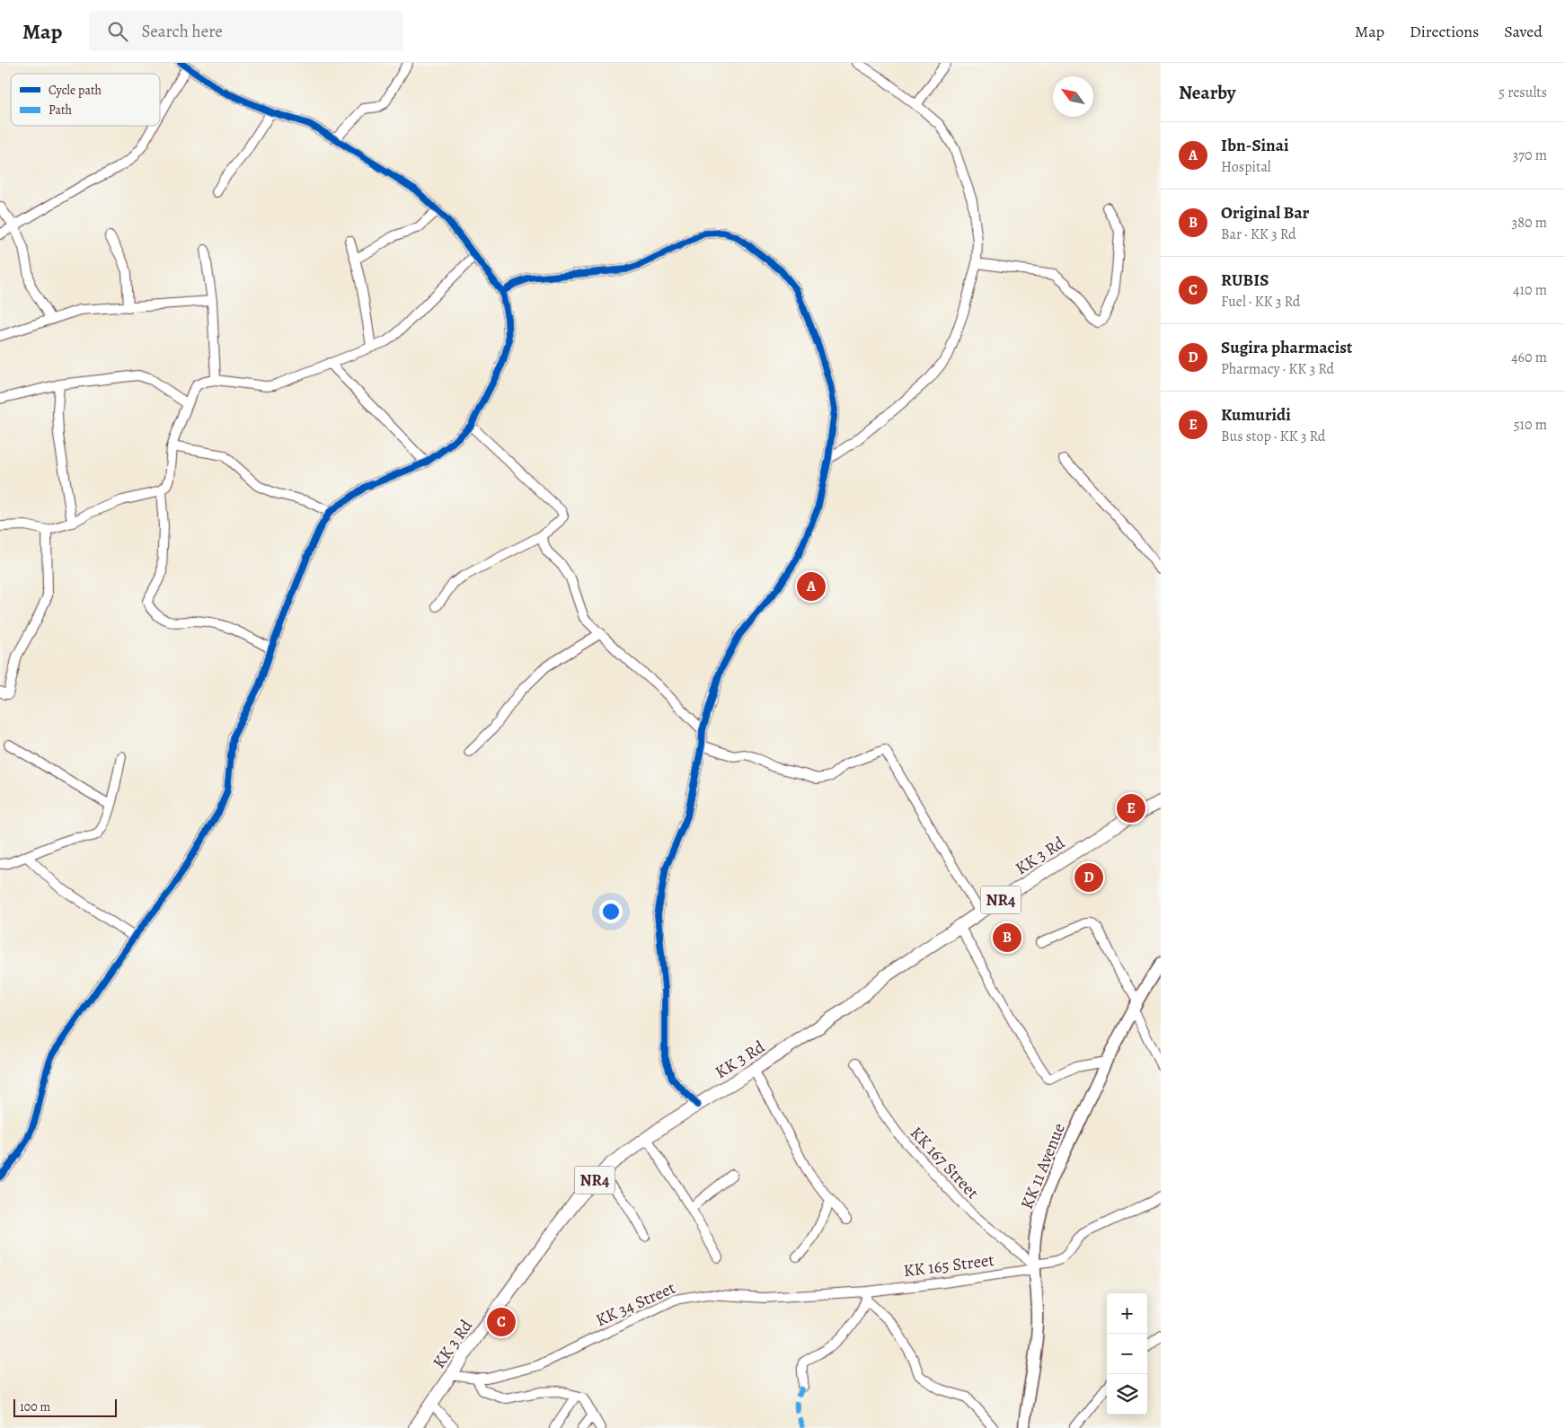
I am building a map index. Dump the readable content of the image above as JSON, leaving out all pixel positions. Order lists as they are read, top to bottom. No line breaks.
{"streets":{"highway":["KK 3 Rd","NR4"],"main road":["KK 11 Avenue"],"street":["KK 167 Street","KK 165 Street","KK 34 Street"]},"crossings":[["KK 3 Rd","KK 34 Street"],["KK 167 Street","KK 11 Avenue"],["KK 167 Street","KK 165 Street"],["KK 11 Avenue","KK 165 Street"],["KK 165 Street","KK 34 Street"]],"legend":["Cycle path","Path"],"scale_bar":"100 m","north":"top left","page":{"header":"Map","search":"Search here","nav":["Map","Directions","Saved"],"heading":["Nearby","5 results"],"list":[{"mark":"A","name":"Ibn-Sinai","note":"Hospital","value":"370 m"},{"mark":"B","name":"Original Bar","note":"Bar · KK 3 Rd","value":"380 m"},{"mark":"C","name":"RUBIS","note":"Fuel · KK 3 Rd","value":"410 m"},{"mark":"D","name":"Sugira pharmacist","note":"Pharmacy · KK 3 Rd","value":"460 m"},{"mark":"E","name":"Kumuridi","note":"Bus stop · KK 3 Rd","value":"510 m"}],"pins":["A","E","D","B","C"],"map_buttons":["+","−"],"scale":"100 m"}}
